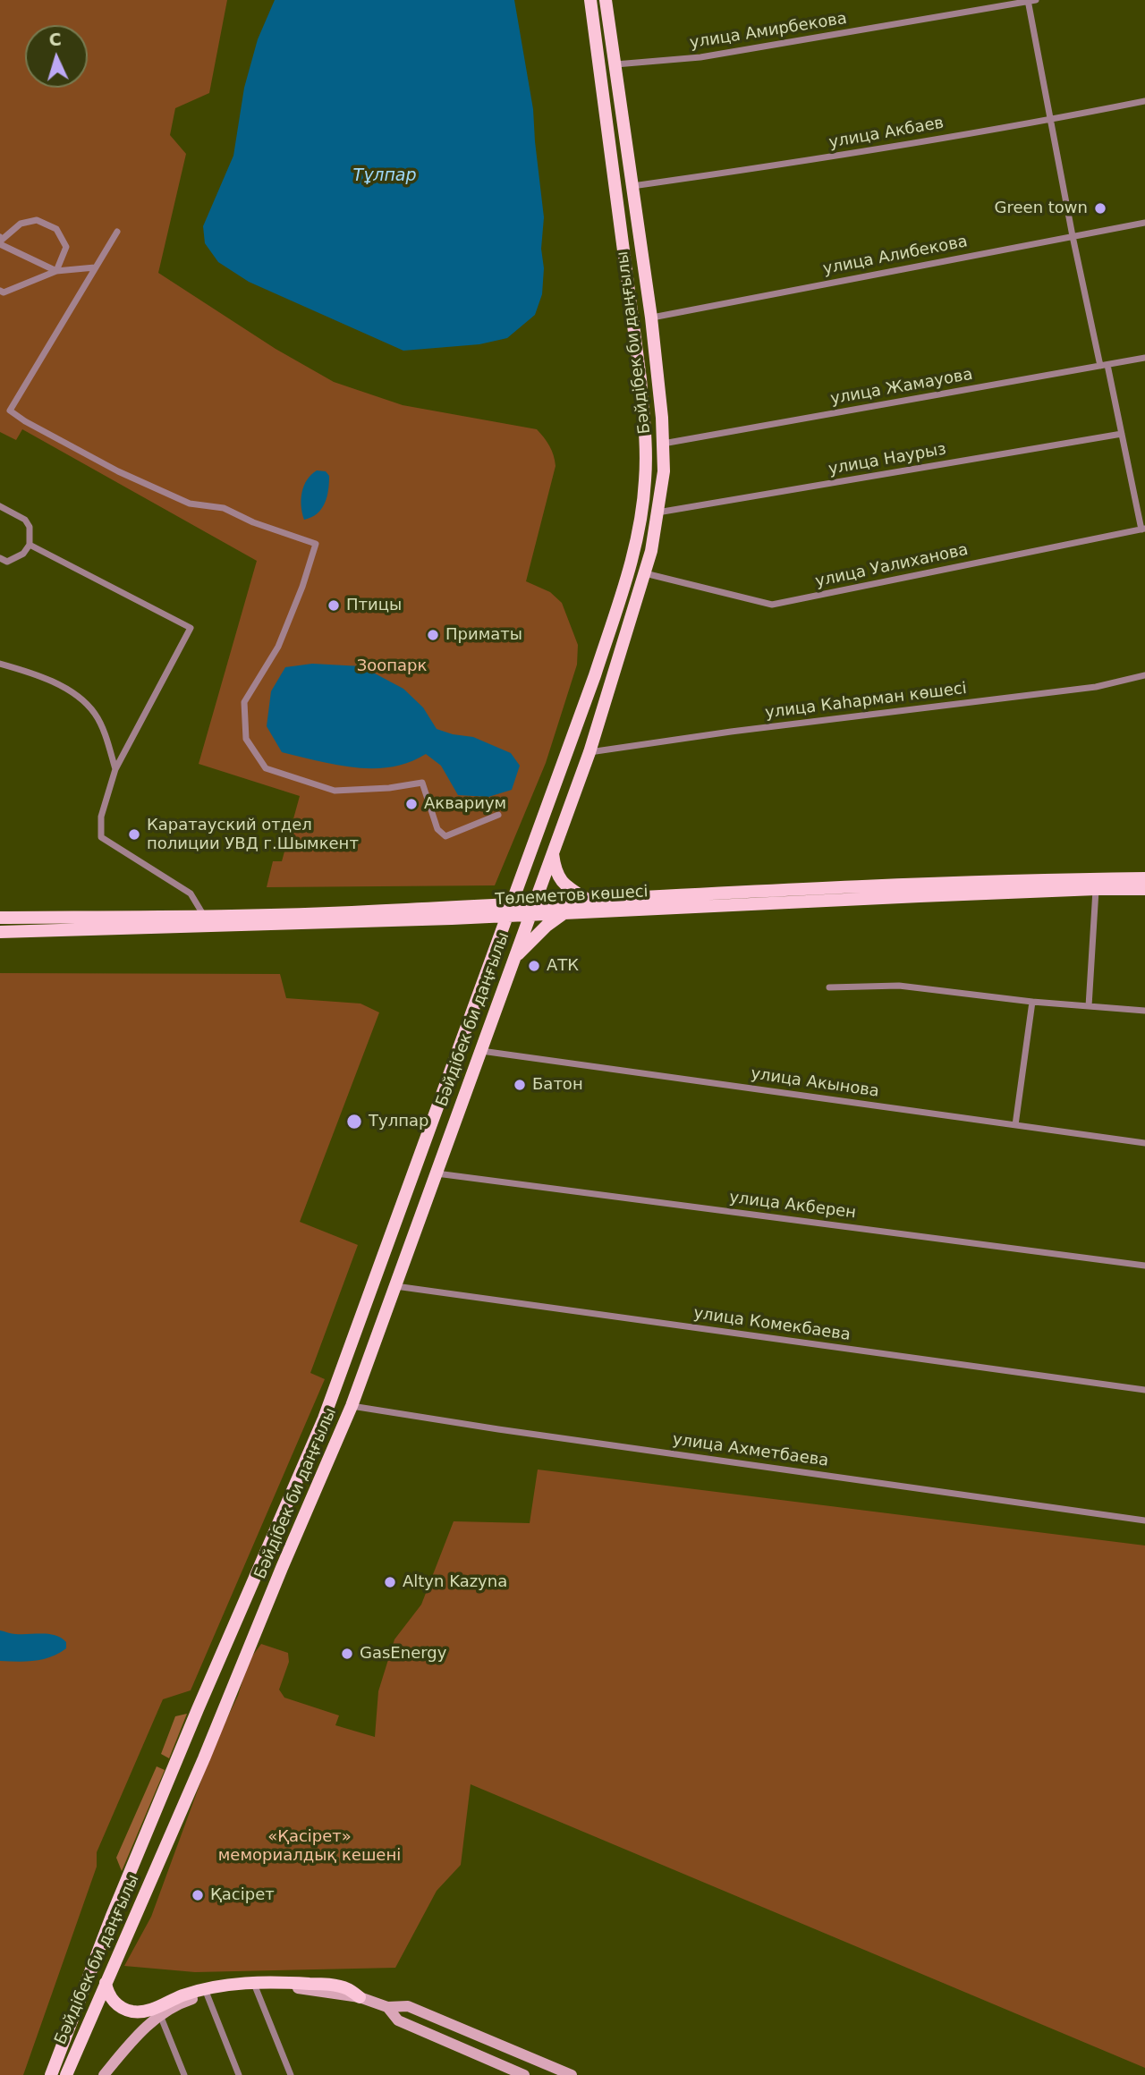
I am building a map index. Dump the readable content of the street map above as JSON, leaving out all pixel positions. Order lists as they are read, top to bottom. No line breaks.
{"streets":{"main road":["Бәйдібек би даңғылы","Төлеметов көшесі"],"street":["улица Амирбекова","улица Акбаев","улица Алибекова","улица Жамауова","улица Наурыз","улица Уалиханова","улица Каһарман көшесі","улица Акынова","улица Акберен","улица Комекбаева","улица Ахметбаева"]},"crossings":[["улица Амирбекова","Бәйдібек би даңғылы"],["улица Акбаев","Бәйдібек би даңғылы"],["улица Алибекова","Бәйдібек би даңғылы"],["Бәйдібек би даңғылы","улица Жамауова"],["Бәйдібек би даңғылы","улица Наурыз"],["Бәйдібек би даңғылы","улица Уалиханова"],["Бәйдібек би даңғылы","улица Каһарман көшесі"],["Бәйдібек би даңғылы","Төлеметов көшесі"],["Бәйдібек би даңғылы","улица Акынова"],["Бәйдібек би даңғылы","улица Акберен"],["Бәйдібек би даңғылы","улица Комекбаева"],["Бәйдібек би даңғылы","улица Ахметбаева"]],"water":["Тұлпар"],"parks":["Зоопарк","«Қасірет» мемориалдық кешені"],"places":["Green town","Птицы","Приматы","Аквариум","Каратауский отдел полиции УВД г.Шымкент","АТК","Батон","Тулпар","Altyn Kazyna","GasEnergy","Қасірет"],"north":"top"}
